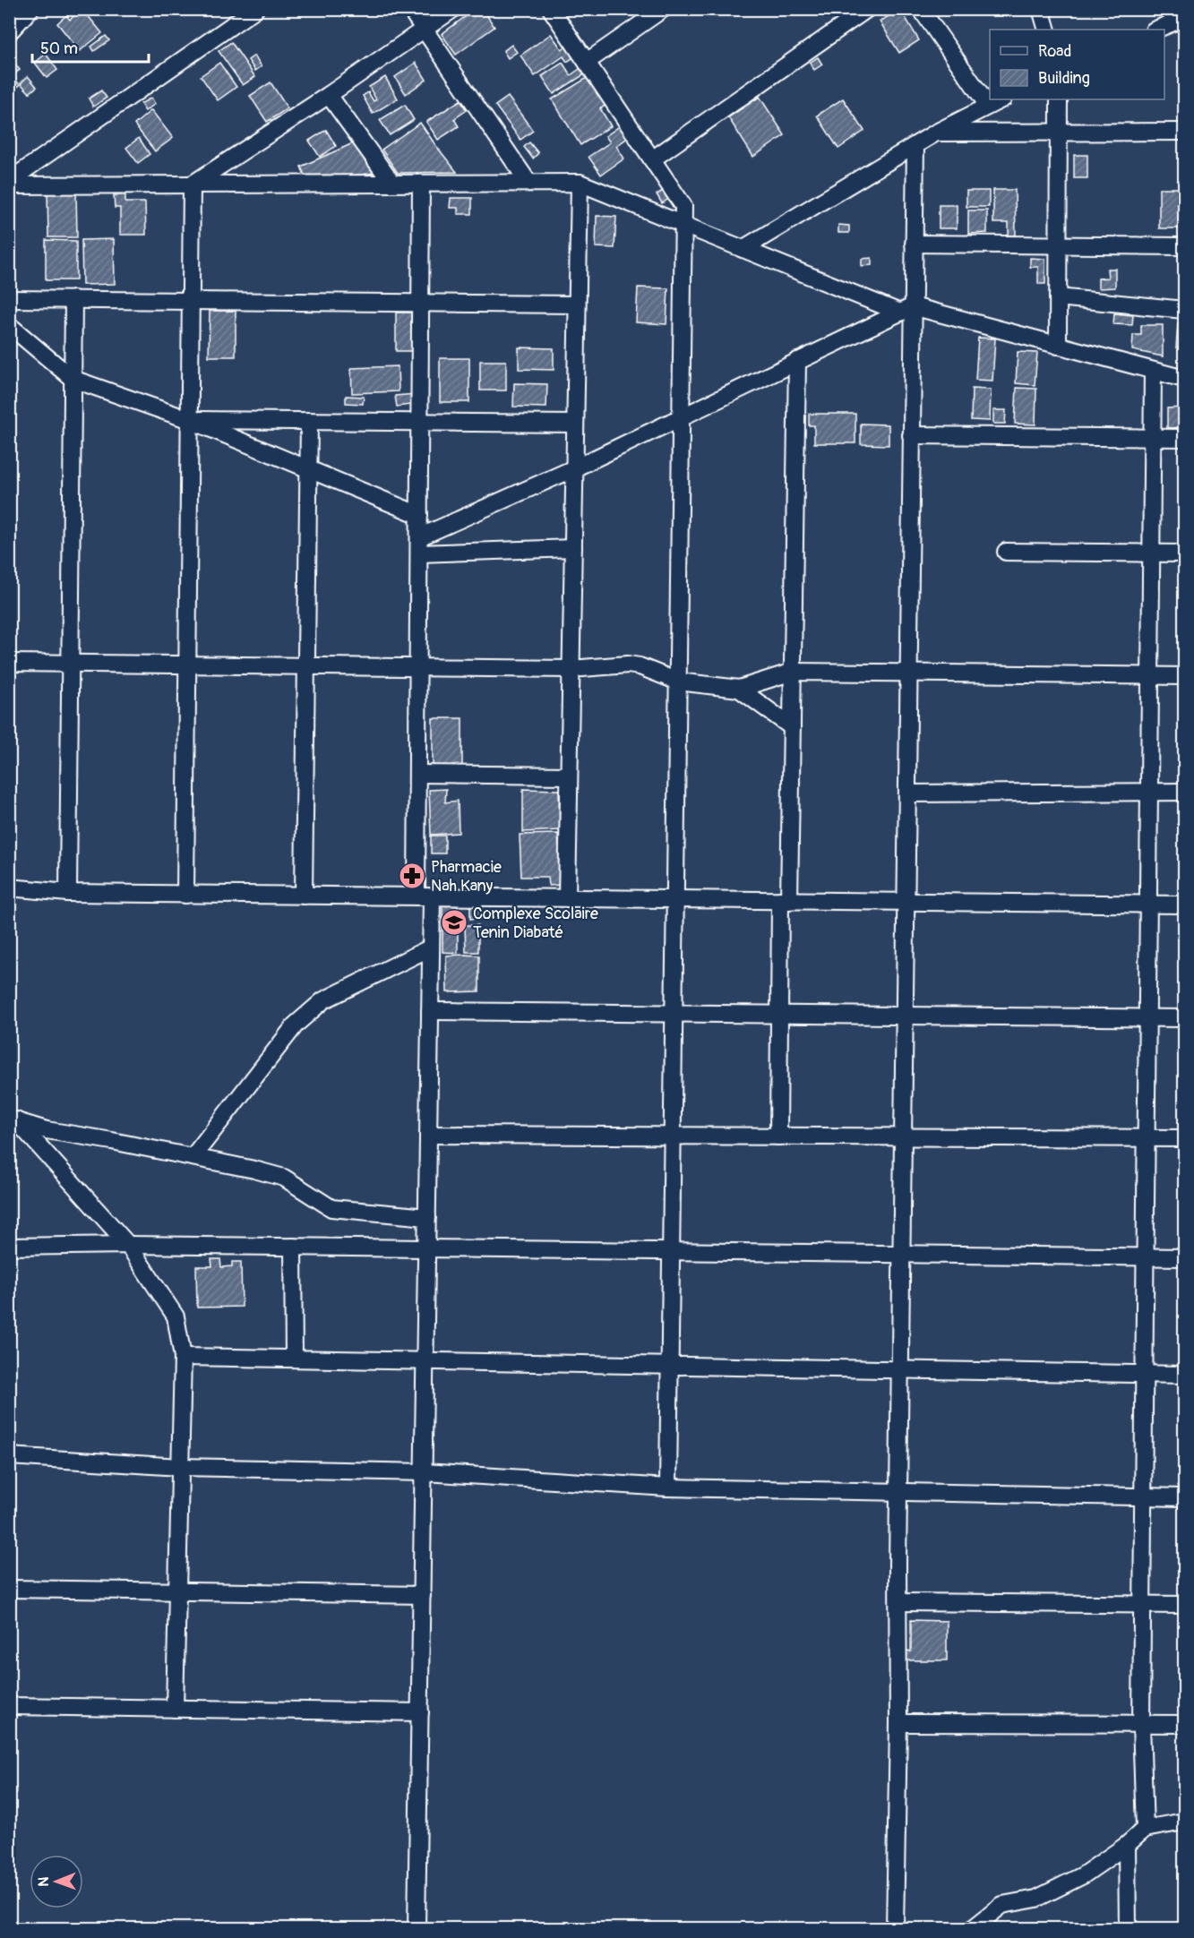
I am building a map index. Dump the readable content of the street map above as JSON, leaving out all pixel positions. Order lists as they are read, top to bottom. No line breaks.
{"places":{"pharmacy":["Pharmacie Nah Kany"],"school or university":["Complexe Scolaire Tenin Diabaté"]},"legend":["Road","Building"],"scale_bar":"50 m","north":"left"}
